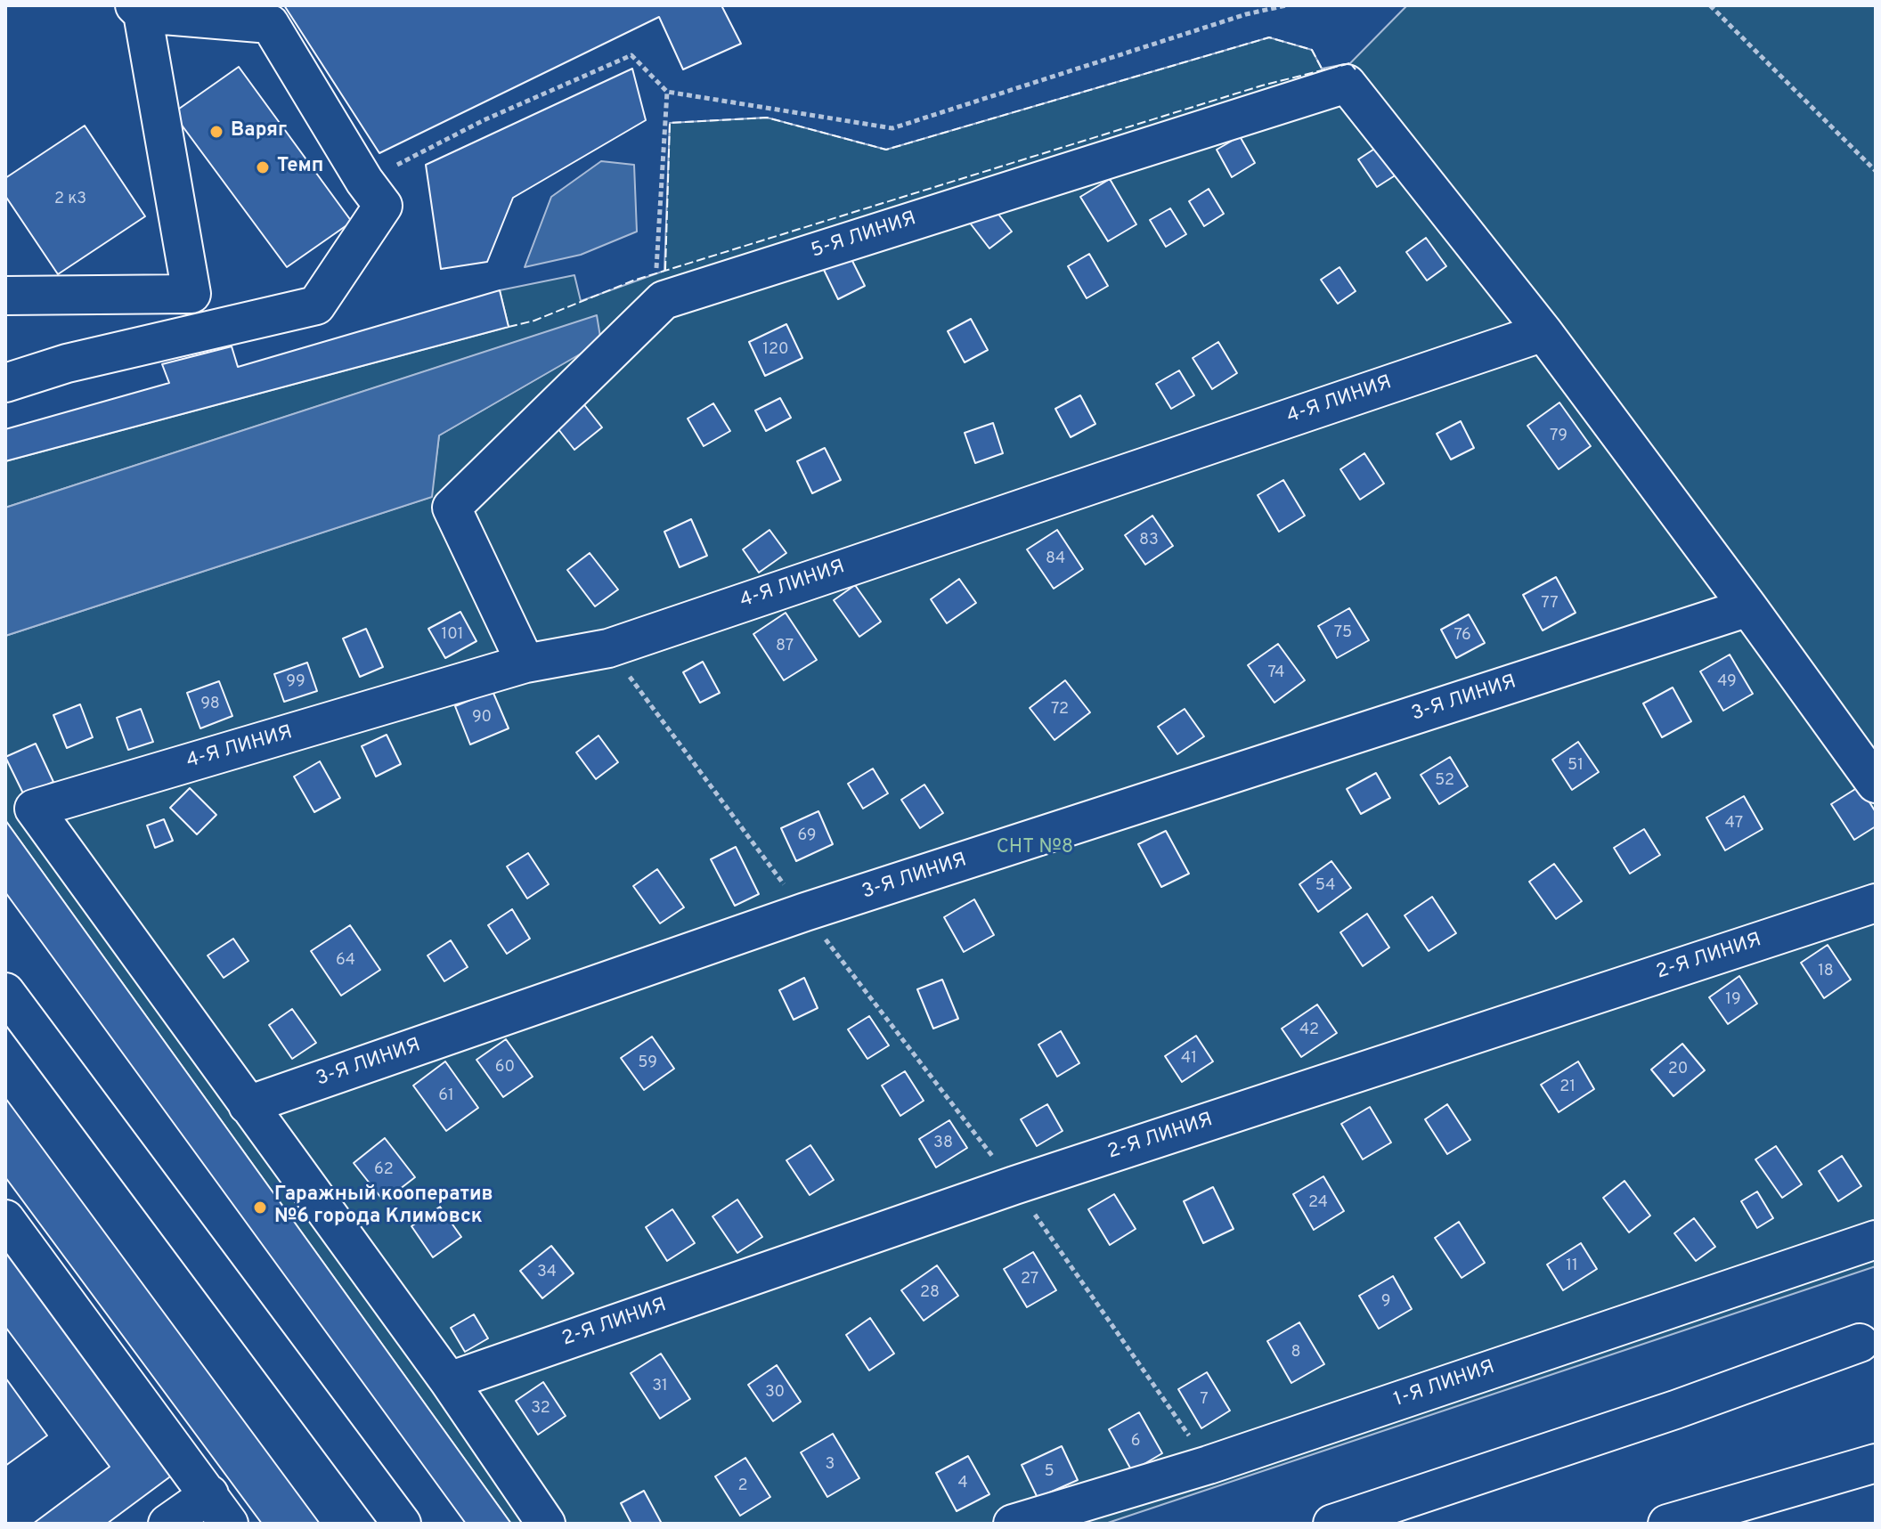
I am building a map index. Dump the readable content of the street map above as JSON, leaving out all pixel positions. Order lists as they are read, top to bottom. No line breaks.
{"streets":{"street":["5-Я ЛИНИЯ","4-Я ЛИНИЯ","3-Я ЛИНИЯ","2-Я ЛИНИЯ","1-Я ЛИНИЯ"]},"crossings":[["5-Я ЛИНИЯ","4-Я ЛИНИЯ"],["4-Я ЛИНИЯ","3-Я ЛИНИЯ"]],"parks":["СНТ №8"],"places":["Варяг","Темп","Гаражный кооператив №6 города Климовск"],"house_numbers":["2 к3","120","79","83","84","77","75","101","76","87","74","99","49","98","72","90","51","52","47","69","54","64","18","19","42","41","59","60","20","21","61","38","62","24","11","34","27","28","9","8","31","30","7","32","6","3","5","4","2"]}
